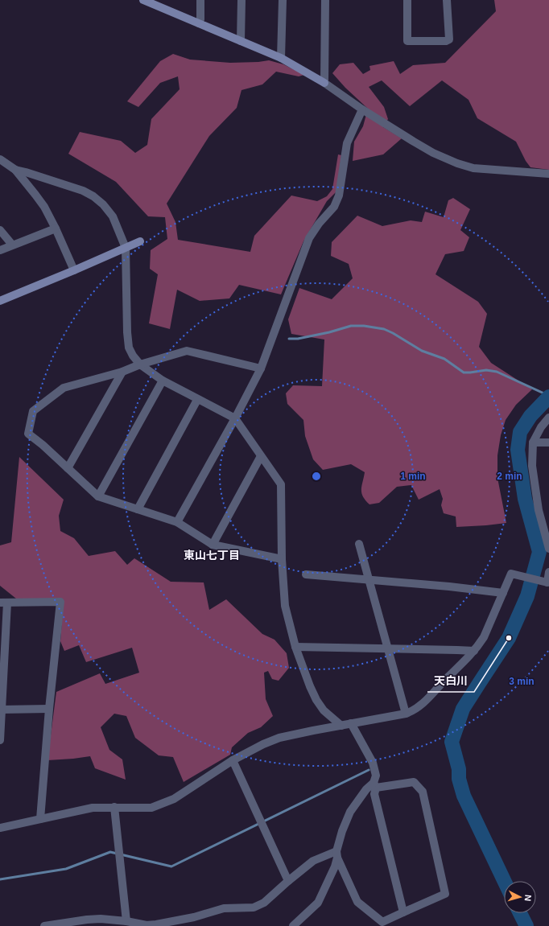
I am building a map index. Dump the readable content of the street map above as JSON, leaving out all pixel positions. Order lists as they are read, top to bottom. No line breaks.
{"districts":["東山七丁目"],"places":["天白川"],"north":"right","rings":["1 min","2 min","3 min"]}
